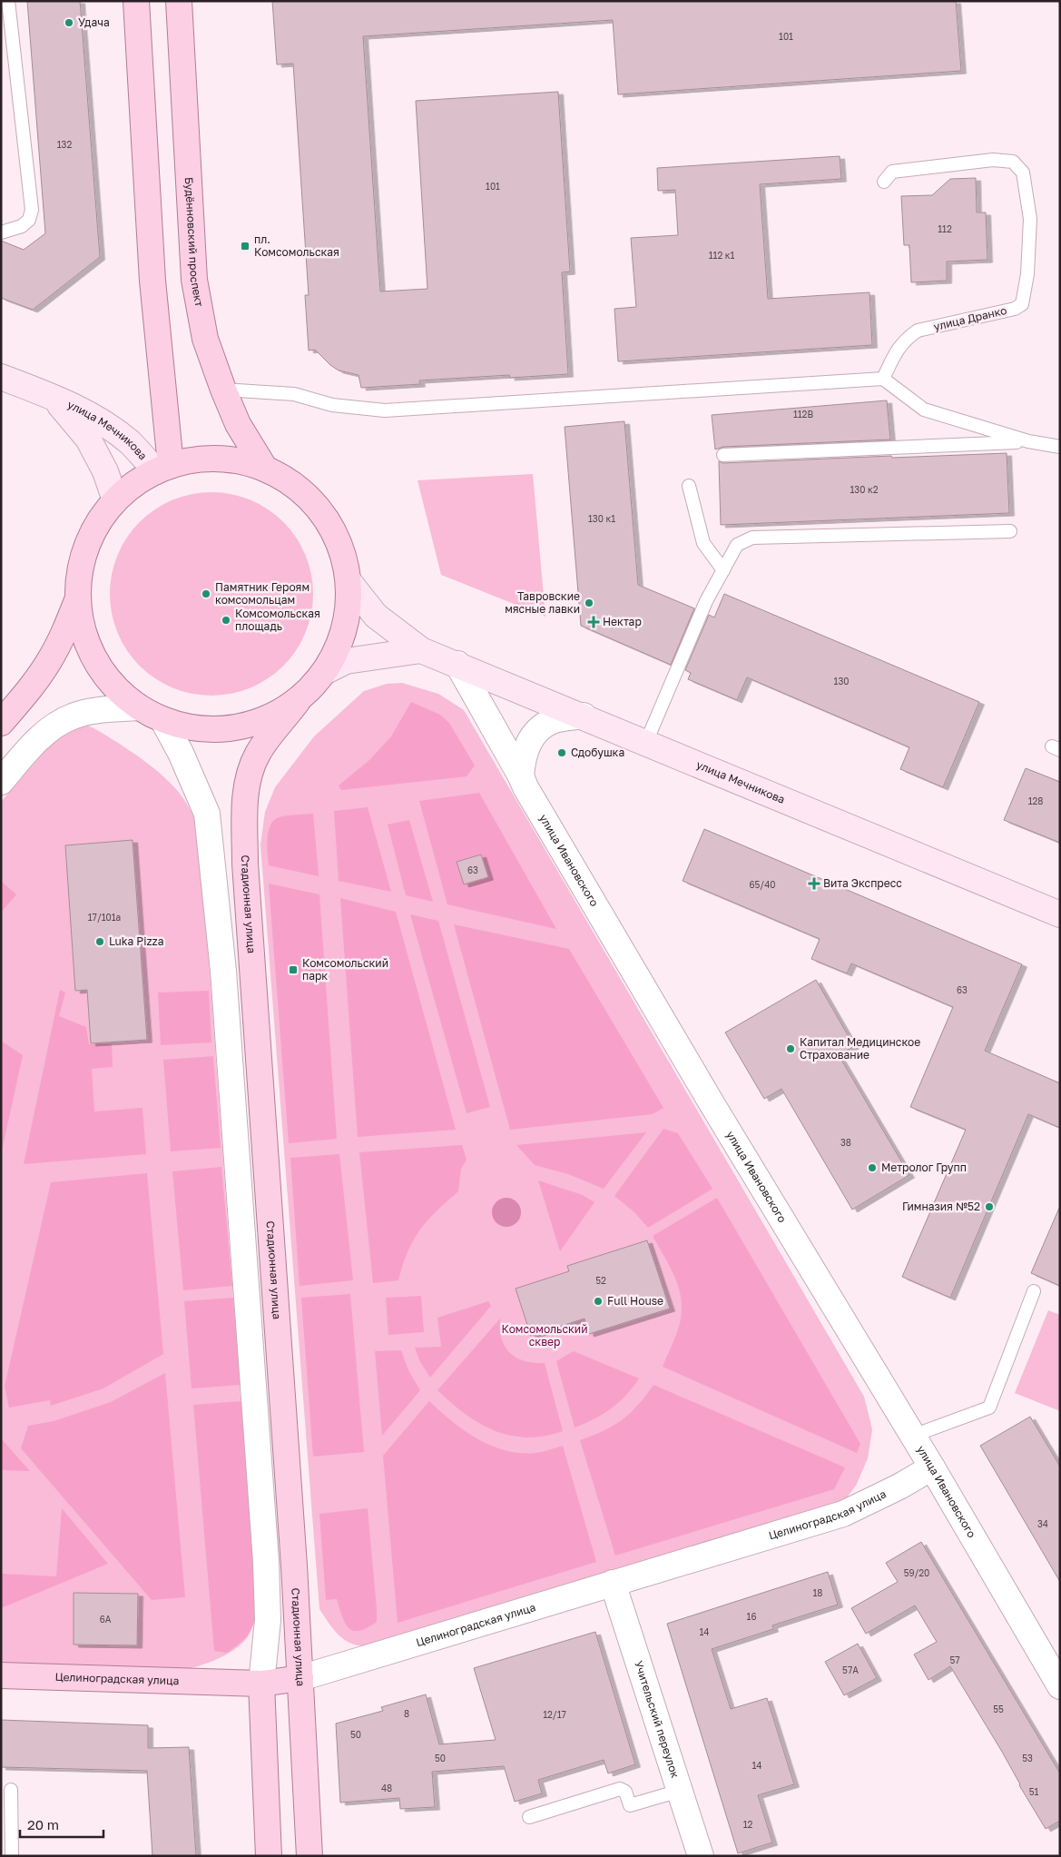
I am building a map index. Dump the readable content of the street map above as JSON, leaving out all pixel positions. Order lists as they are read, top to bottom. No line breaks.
{"streets":{"main road":["Будённовский проспект","улица Мечникова","Стадионная улица","Целиноградская улица"],"street":["улица Ивановского","Учительский переулок"],"lane":["улица Дранко"]},"crossings":[["улица Мечникова","улица Ивановского"],["улица Ивановского","Целиноградская улица"],["Стадионная улица","Целиноградская улица"],["Целиноградская улица","Учительский переулок"]],"parks":["Комсомольский сквер"],"places":{"other":["Удача","Памятник Героям комсомольцам","Тавровские мясные лавки","Комсомольская площадь","Сдобушка","Luka Pizza","Капитал Медицинское Страхование","Метролог Групп","Гимназия №52","Full House"],"transit":["пл. Комсомольская","Комсомольский парк"],"health":["Нектар","Вита Экспресс"]},"house_numbers":["101","132","101","112","112 к1","112В","130 к2","130 к1","130","128","63","65/40","17/101а","63","38","52","34","59/20","18","16","6А","14","57","57А","55","8","12/17","50","50","53","14","48","51","12"],"scale_bar":"20 m"}
